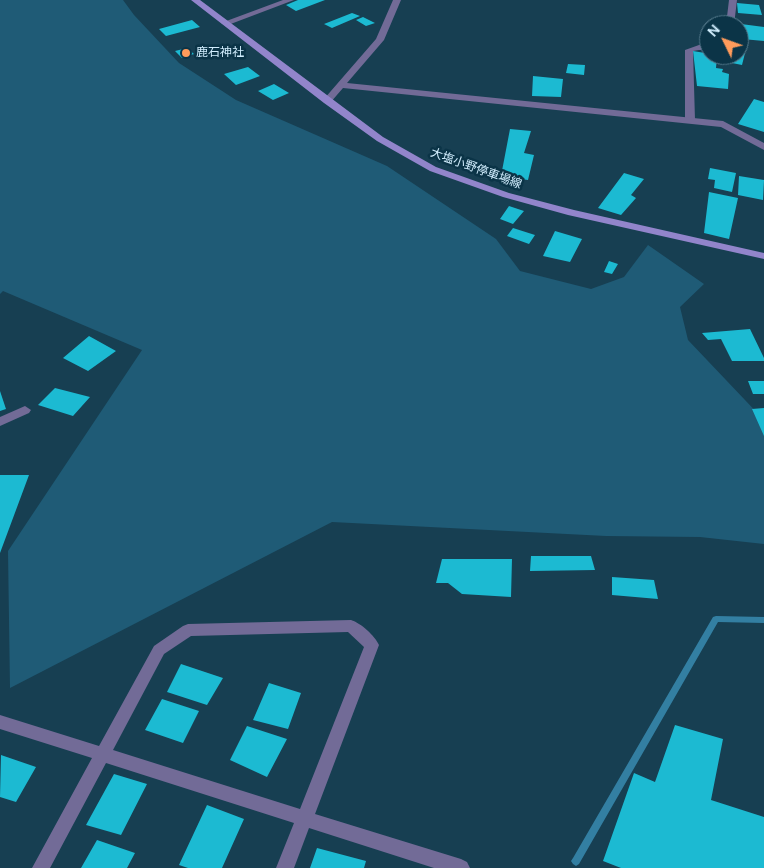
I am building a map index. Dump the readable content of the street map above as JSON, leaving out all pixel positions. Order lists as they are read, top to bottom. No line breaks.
{"streets":{"main road":["大塩小野停車場線"]},"places":["鹿石神社"],"north":"top left"}
